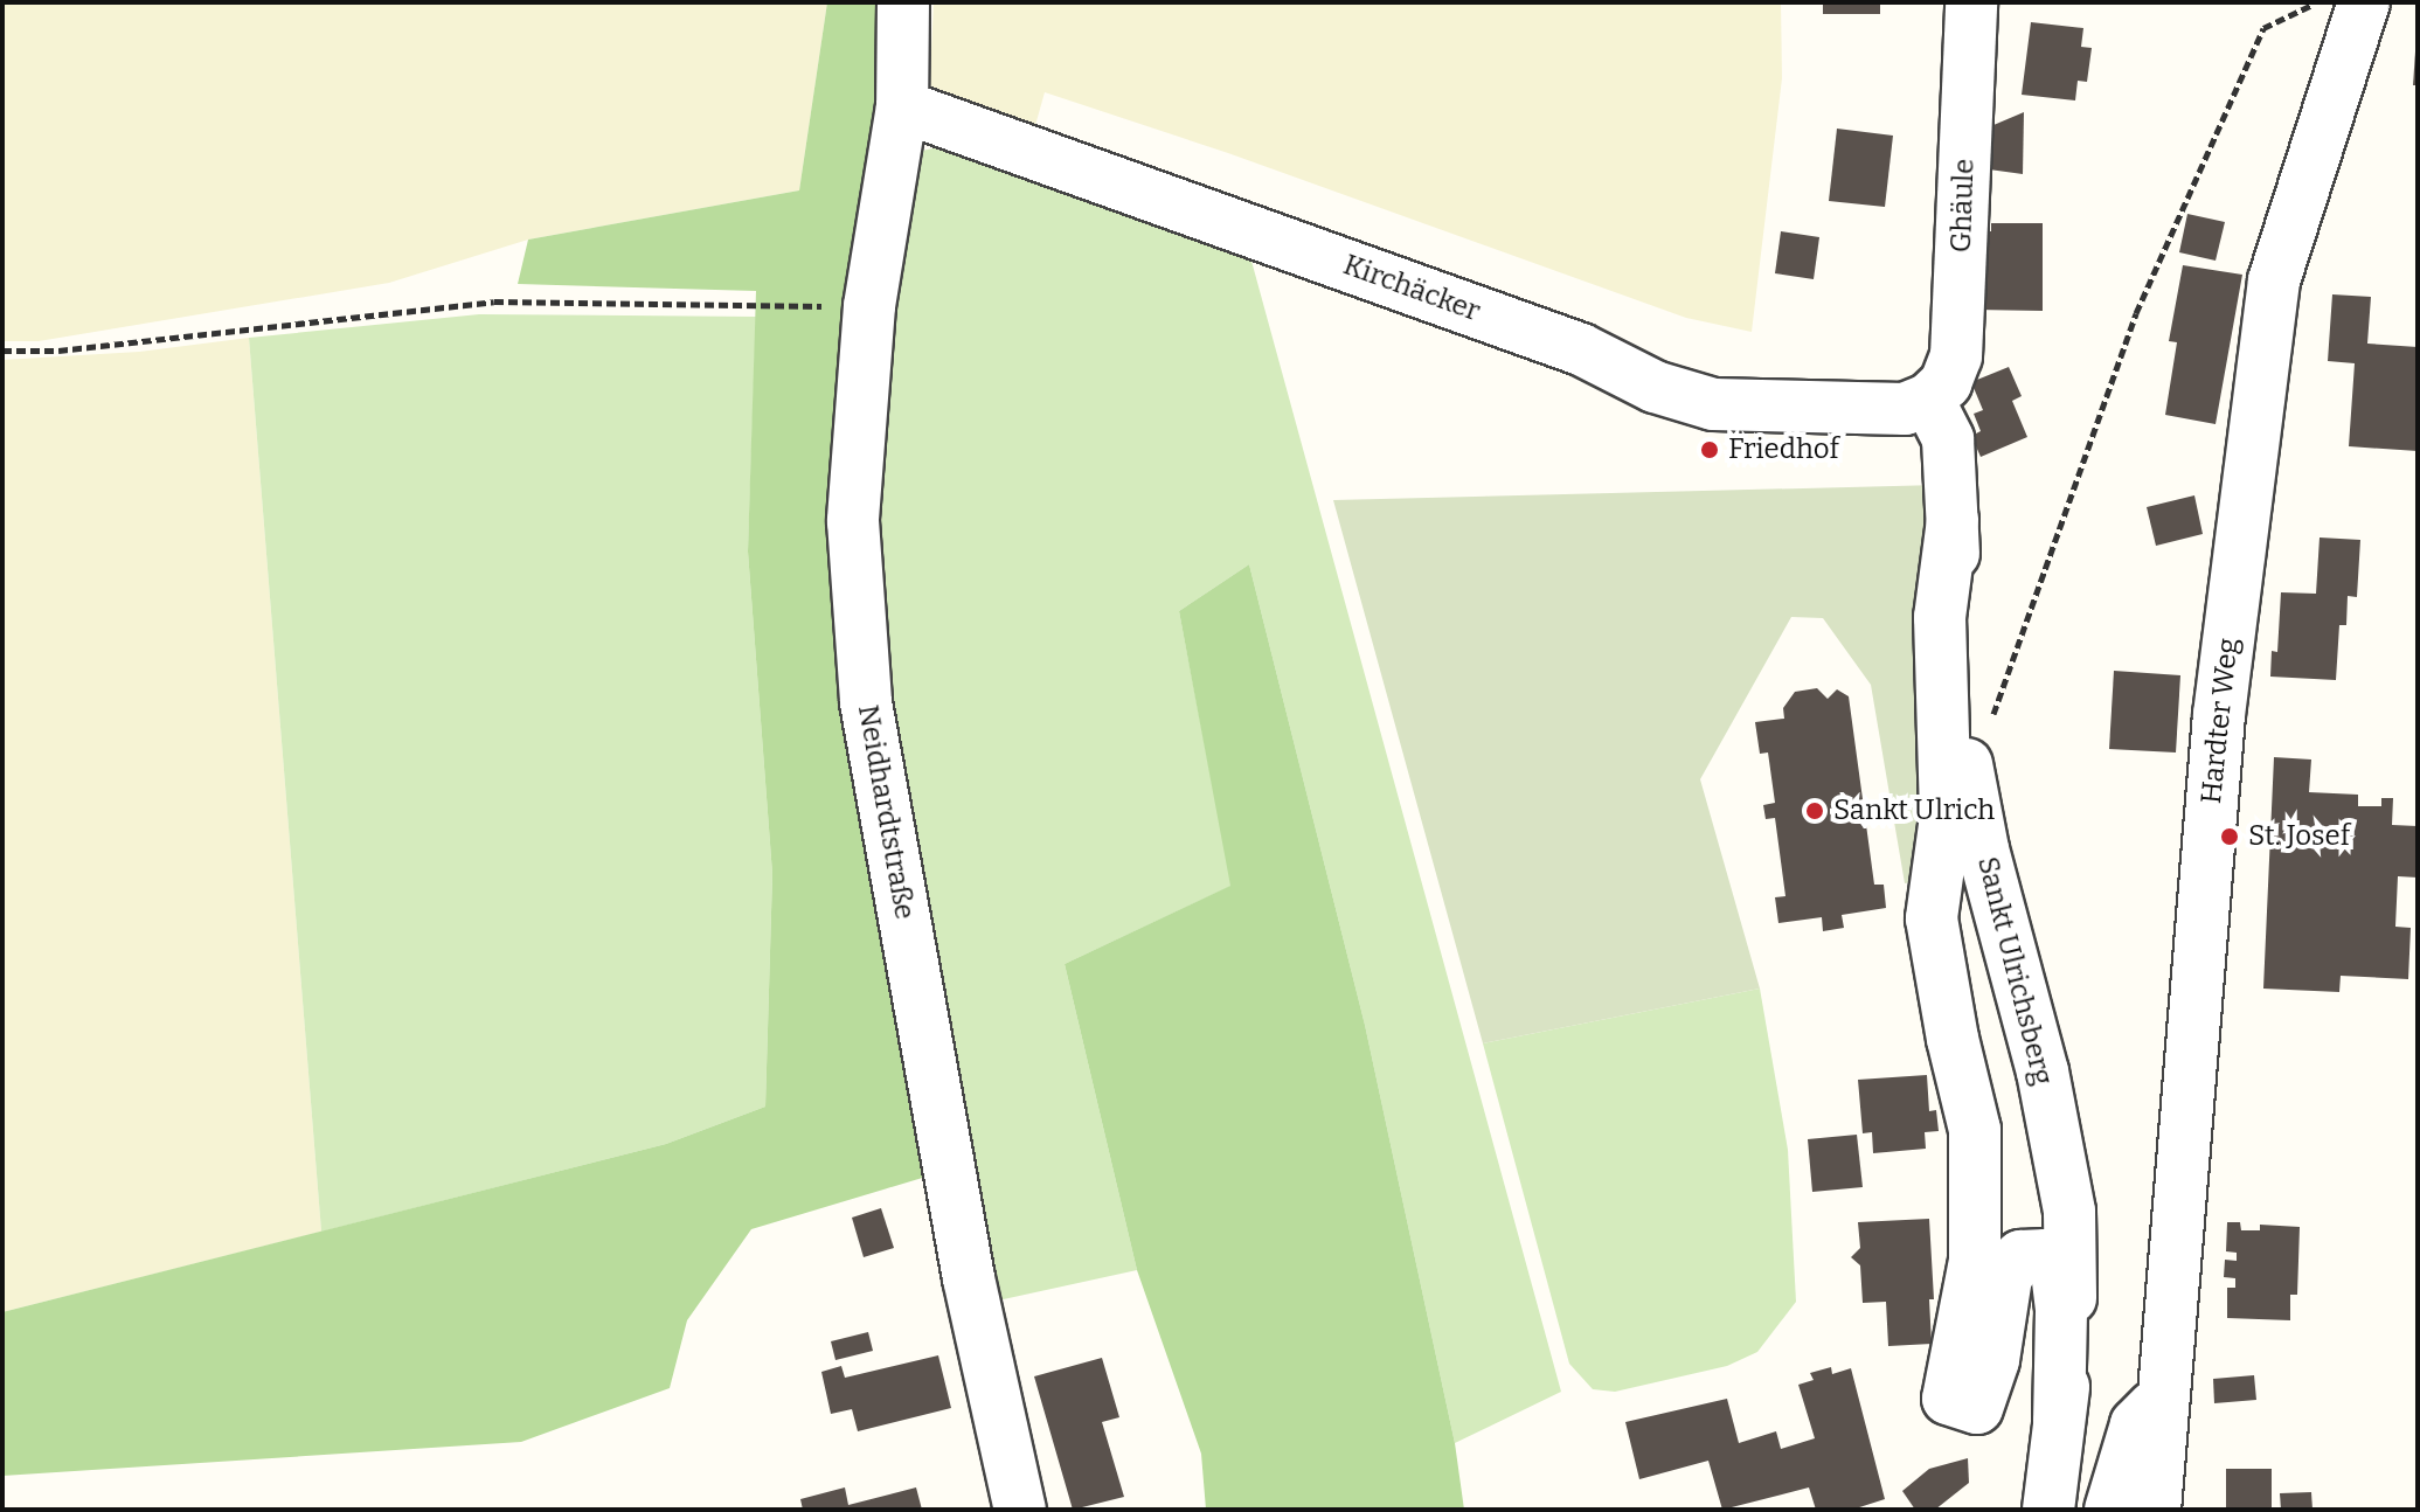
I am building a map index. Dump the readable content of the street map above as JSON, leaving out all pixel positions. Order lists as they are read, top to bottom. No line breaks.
{"streets":{"street":["Ghäule","Kirchäcker","Hardter Weg","Neidhardtstraße","Sankt Ulrichsberg"]},"crossings":[["Ghäule","Kirchäcker"],["Ghäule","Sankt Ulrichsberg"],["Kirchäcker","Neidhardtstraße"],["Kirchäcker","Sankt Ulrichsberg"]],"places":["Friedhof","Sankt Ulrich","St. Josef"]}
